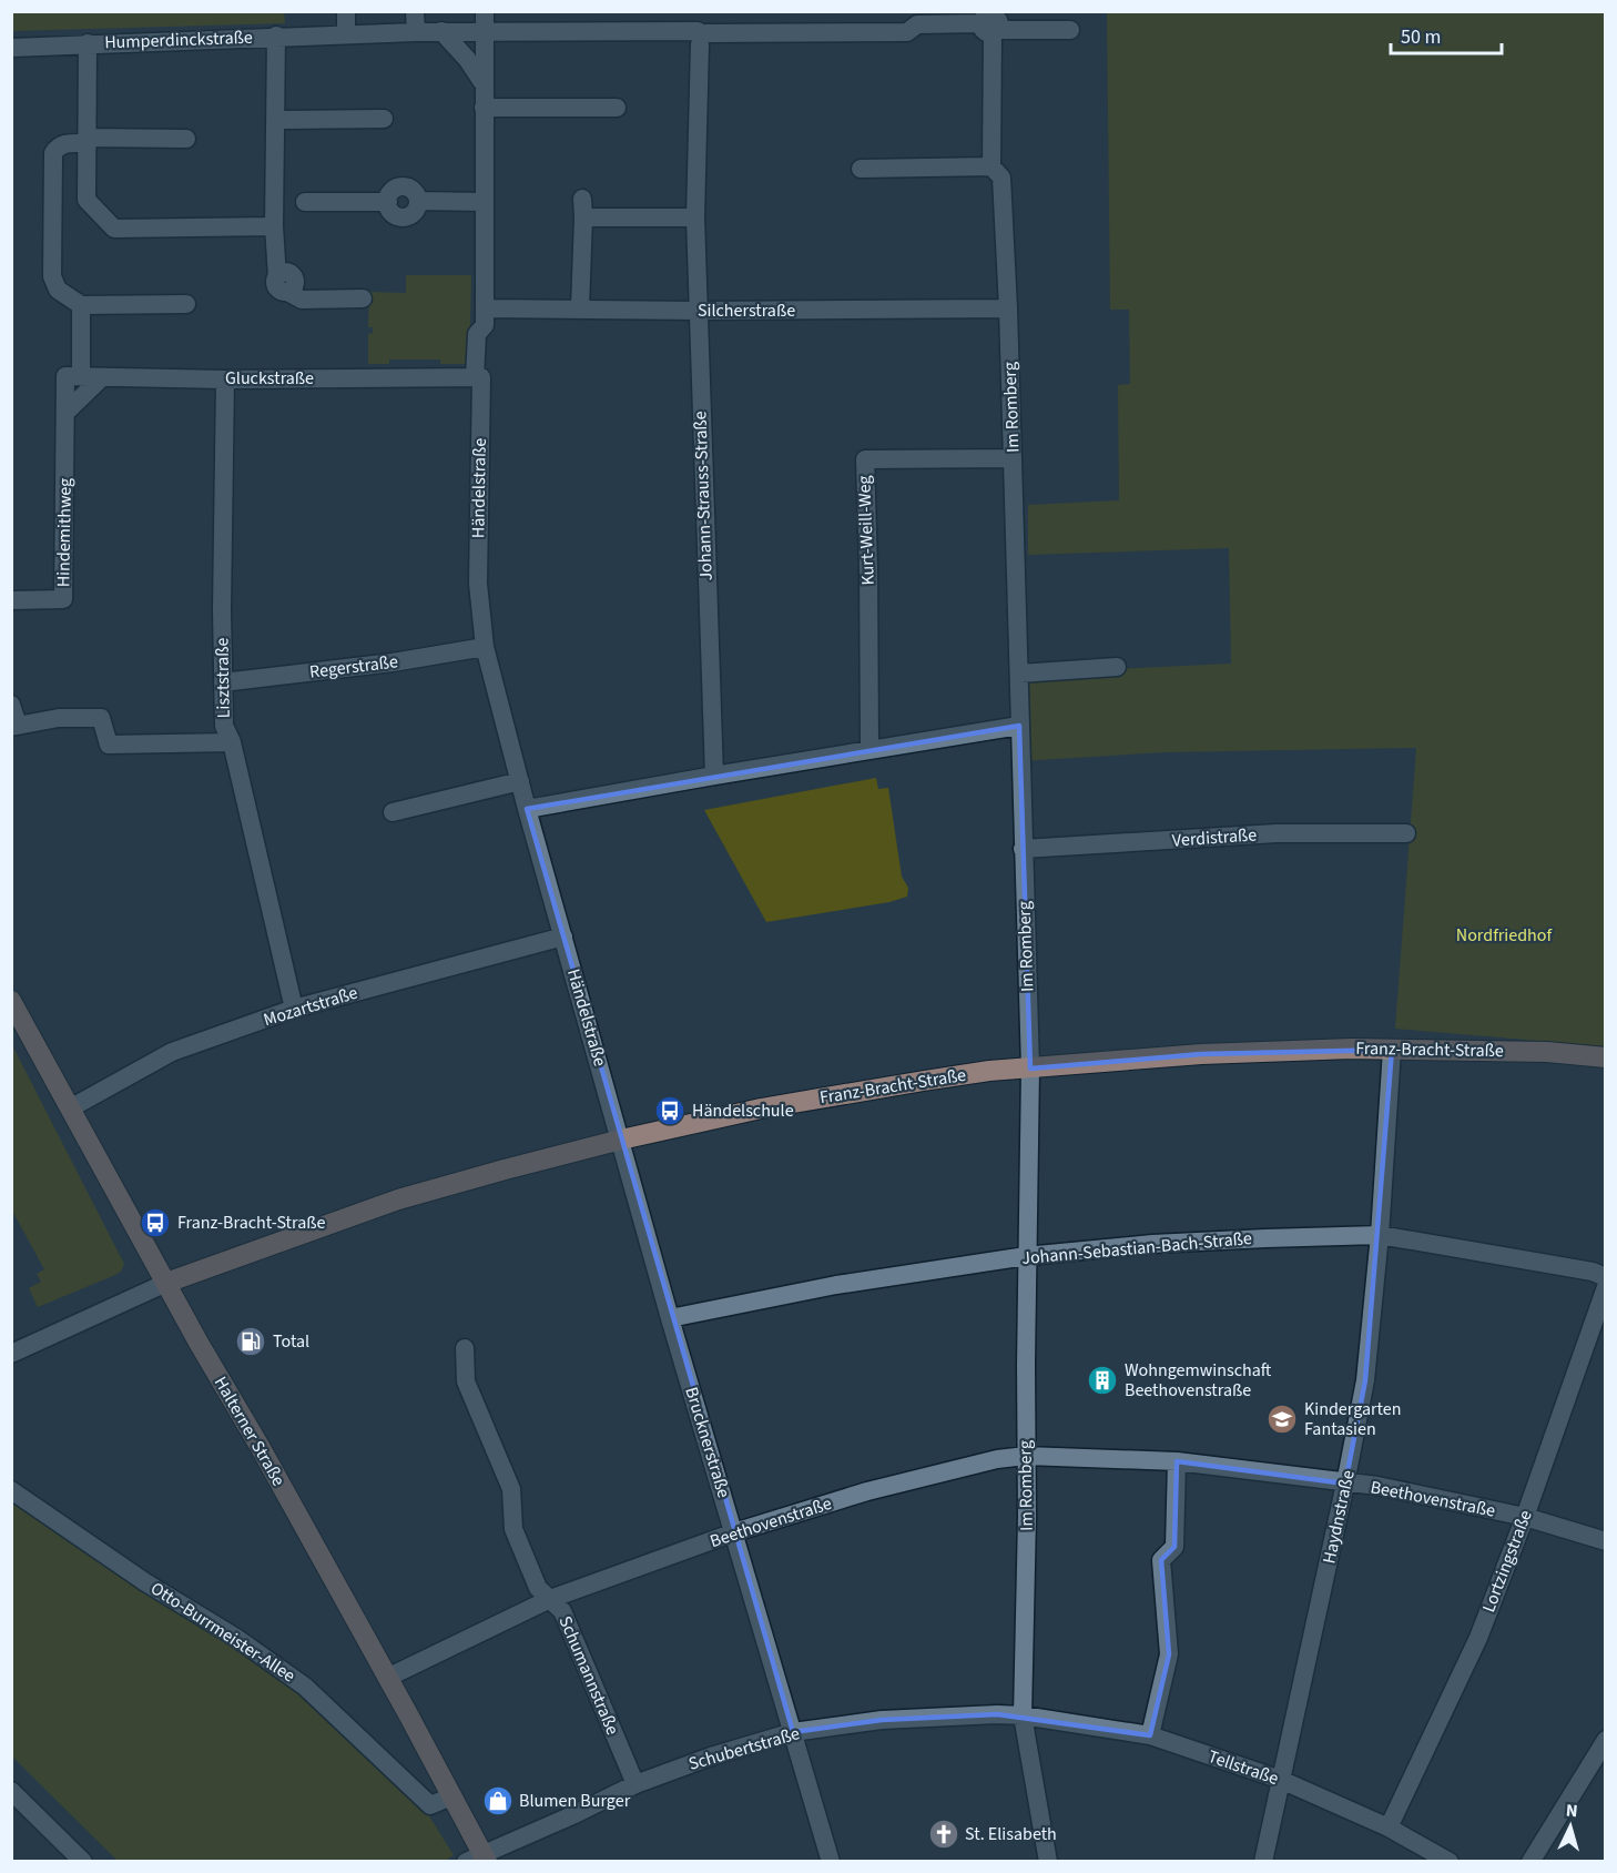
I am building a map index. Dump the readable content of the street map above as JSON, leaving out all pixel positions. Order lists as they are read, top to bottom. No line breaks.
{"streets":{"street":["Humperdinckstraße","Silcherstraße","Gluckstraße","Im Romberg","Händelstraße","Johann-Strauss-Straße","Kurt-Weill-Weg","Hindemithweg","Regerstraße","Lisztstraße","Verdistraße","Mozartstraße","Franz-Bracht-Straße","Johann-Sebastian-Bach-Straße","Halterner Straße","Brucknerstraße","Beethovenstraße","Haydnstraße","Lortzingstraße","Otto-Burrmeister-Allee","Schumannstraße","Schubertstraße","Tellstraße"]},"crossings":[["Humperdinckstraße","Im Romberg"],["Humperdinckstraße","Händelstraße"],["Humperdinckstraße","Johann-Strauss-Straße"],["Silcherstraße","Im Romberg"],["Silcherstraße","Händelstraße"],["Silcherstraße","Johann-Strauss-Straße"],["Gluckstraße","Händelstraße"],["Gluckstraße","Hindemithweg"],["Gluckstraße","Lisztstraße"],["Im Romberg","Kurt-Weill-Weg"],["Im Romberg","Verdistraße"],["Im Romberg","Franz-Bracht-Straße"],["Im Romberg","Johann-Sebastian-Bach-Straße"],["Im Romberg","Beethovenstraße"],["Im Romberg","Schubertstraße"],["Im Romberg","Tellstraße"],["Händelstraße","Regerstraße"],["Händelstraße","Mozartstraße"],["Händelstraße","Franz-Bracht-Straße"],["Händelstraße","Brucknerstraße"],["Regerstraße","Lisztstraße"],["Lisztstraße","Mozartstraße"],["Mozartstraße","Halterner Straße"],["Franz-Bracht-Straße","Halterner Straße"],["Franz-Bracht-Straße","Brucknerstraße"],["Franz-Bracht-Straße","Haydnstraße"],["Johann-Sebastian-Bach-Straße","Brucknerstraße"],["Johann-Sebastian-Bach-Straße","Haydnstraße"],["Halterner Straße","Beethovenstraße"],["Halterner Straße","Otto-Burrmeister-Allee"],["Halterner Straße","Schubertstraße"],["Brucknerstraße","Beethovenstraße"],["Brucknerstraße","Schubertstraße"],["Beethovenstraße","Haydnstraße"],["Beethovenstraße","Lortzingstraße"],["Beethovenstraße","Schumannstraße"],["Haydnstraße","Tellstraße"],["Lortzingstraße","Tellstraße"],["Schumannstraße","Schubertstraße"],["Schubertstraße","Tellstraße"]],"parks":["Nordfriedhof"],"places":{"bus stop":["Händelschule","Franz-Bracht-Straße"],"fuel station":["Total"],"building":["Wohngemwinschaft Beethovenstraße"],"school or university":["Kindergarten Fantasien"],"shop":["Blumen Burger"],"church":["St. Elisabeth"]},"scale_bar":"50 m","north":"top"}
